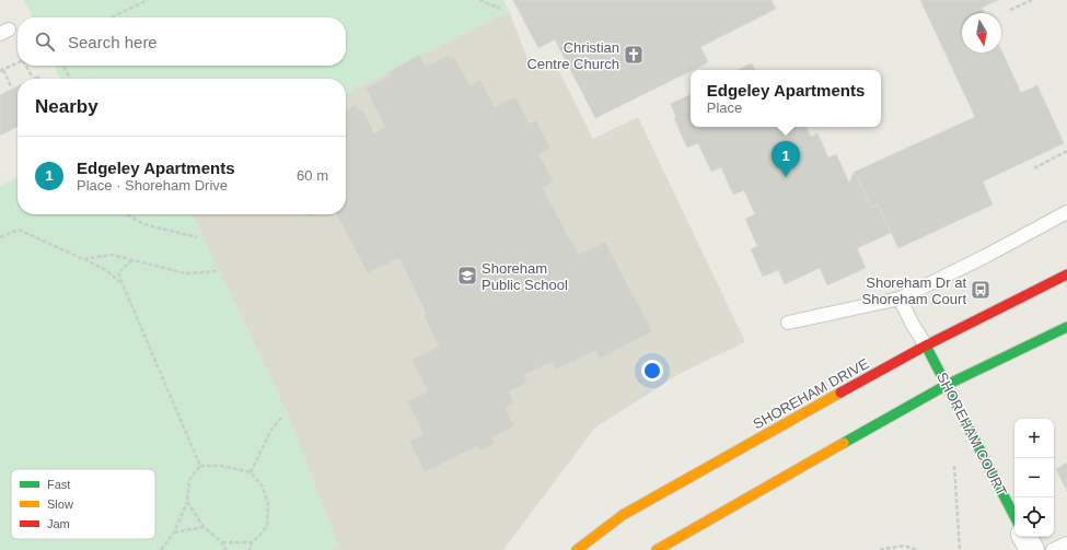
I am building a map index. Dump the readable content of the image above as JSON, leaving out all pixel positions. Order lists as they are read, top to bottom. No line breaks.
{"streets":{"street":["SHOREHAM DRIVE","SHOREHAM COURT"]},"crossings":[["SHOREHAM DRIVE","SHOREHAM COURT"]],"places":{"church":["Christian Centre Church"],"school or university":["Shoreham Public School"],"bus stop":["Shoreham Dr at Shoreham Court"]},"legend":["Fast","Slow","Jam"],"north":"bottom","page":{"search":"Search here","popup":["Edgeley Apartments","Place"],"heading":"Nearby","list":[{"mark":"1","name":"Edgeley Apartments","note":"Place · Shoreham Drive","value":"60 m"}],"pins":"1","map_buttons":["+","−"]}}
